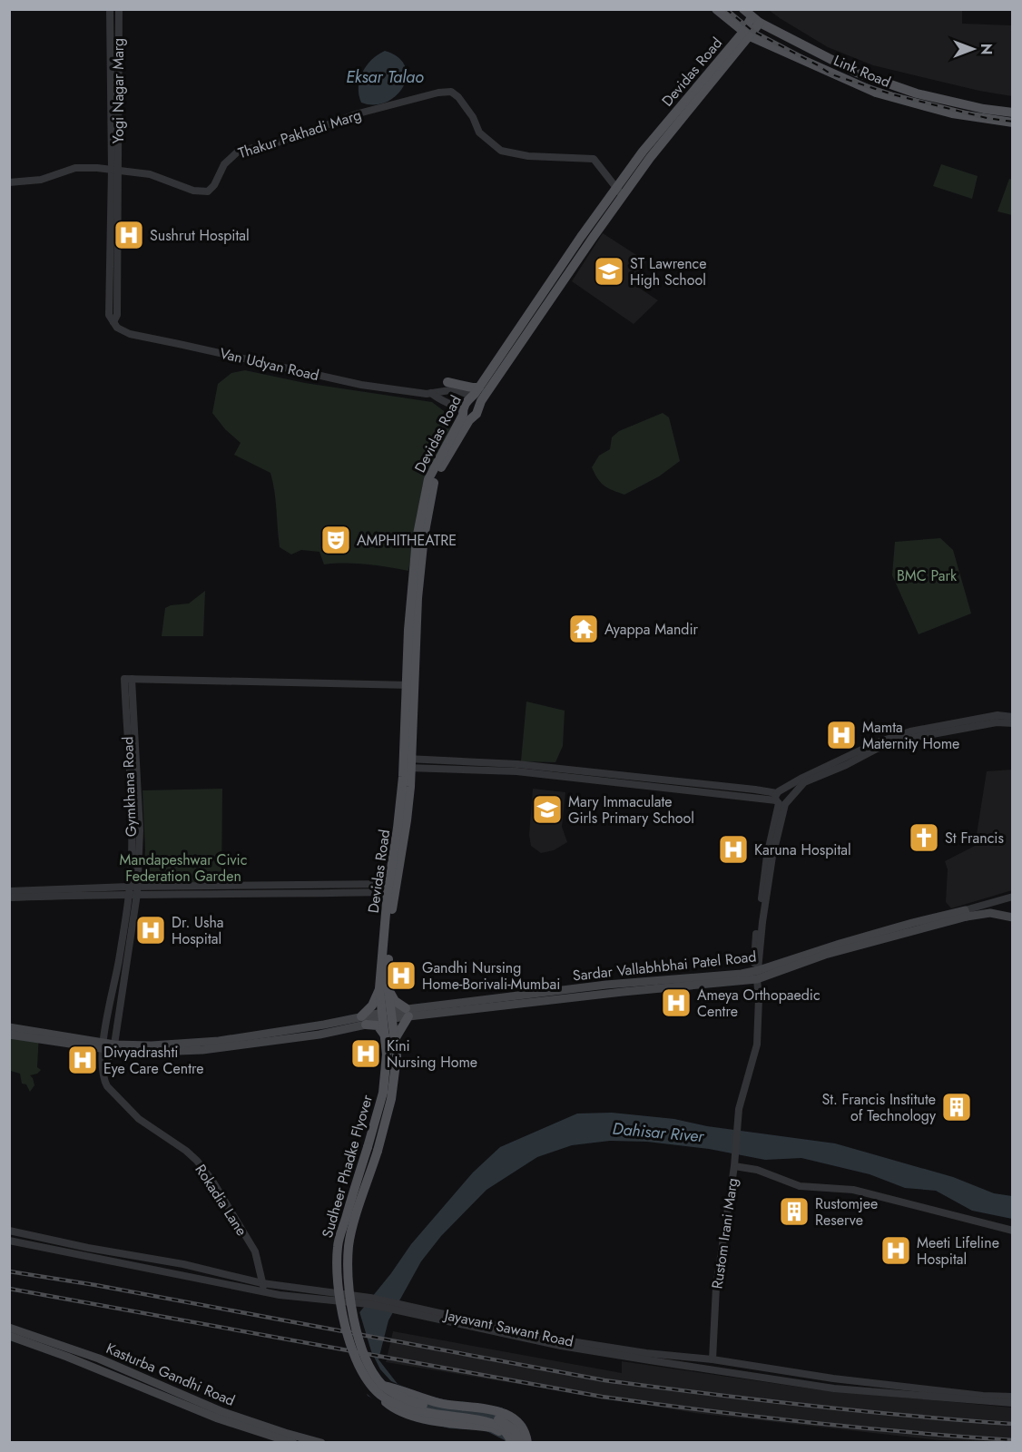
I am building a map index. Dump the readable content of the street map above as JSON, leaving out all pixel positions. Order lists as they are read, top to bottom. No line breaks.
{"streets":{"main road":["Link Road","Devidas Road","Sardar Vallabhbhai Patel Road","Sudheer Phadke Flyover","Kasturba Gandhi Road"],"street":["Yogi Nagar Marg","Thakur Pakhadi Marg","Van Udyan Road","Gymkhana Road","Rokadia Lane","Rustom Irani Marg","Jayavant Sawant Road"]},"crossings":[["Link Road","Devidas Road"],["Devidas Road","Thakur Pakhadi Marg"],["Devidas Road","Van Udyan Road"],["Devidas Road","Gymkhana Road"],["Devidas Road","Sardar Vallabhbhai Patel Road"],["Devidas Road","Sudheer Phadke Flyover"],["Yogi Nagar Marg","Thakur Pakhadi Marg"],["Yogi Nagar Marg","Van Udyan Road"],["Thakur Pakhadi Marg","Van Udyan Road"],["Gymkhana Road","Rokadia Lane"],["Sardar Vallabhbhai Patel Road","Sudheer Phadke Flyover"],["Rokadia Lane","Jayavant Sawant Road"],["Rustom Irani Marg","Jayavant Sawant Road"]],"water":["Eksar Talao","Dahisar River"],"parks":["BMC Park","Mandapeshwar Civic Federation Garden"],"places":{"hospital":["Sushrut Hospital","Mamta Maternity Home","Karuna Hospital","Dr. Usha Hospital","Gandhi Nursing Home-Borivali-Mumbai","Ameya Orthopaedic Centre","Kini Nursing Home","Divyadrashti Eye Care Centre","Meeti Lifeline Hospital"],"school or university":["ST Lawrence High School","Mary Immaculate Girls Primary School"],"theatre":["AMPHITHEATRE"],"temple":["Ayappa Mandir"],"church":["St Francis"],"building":["St. Francis Institute of Technology","Rustomjee Reserve"]},"north":"right"}
